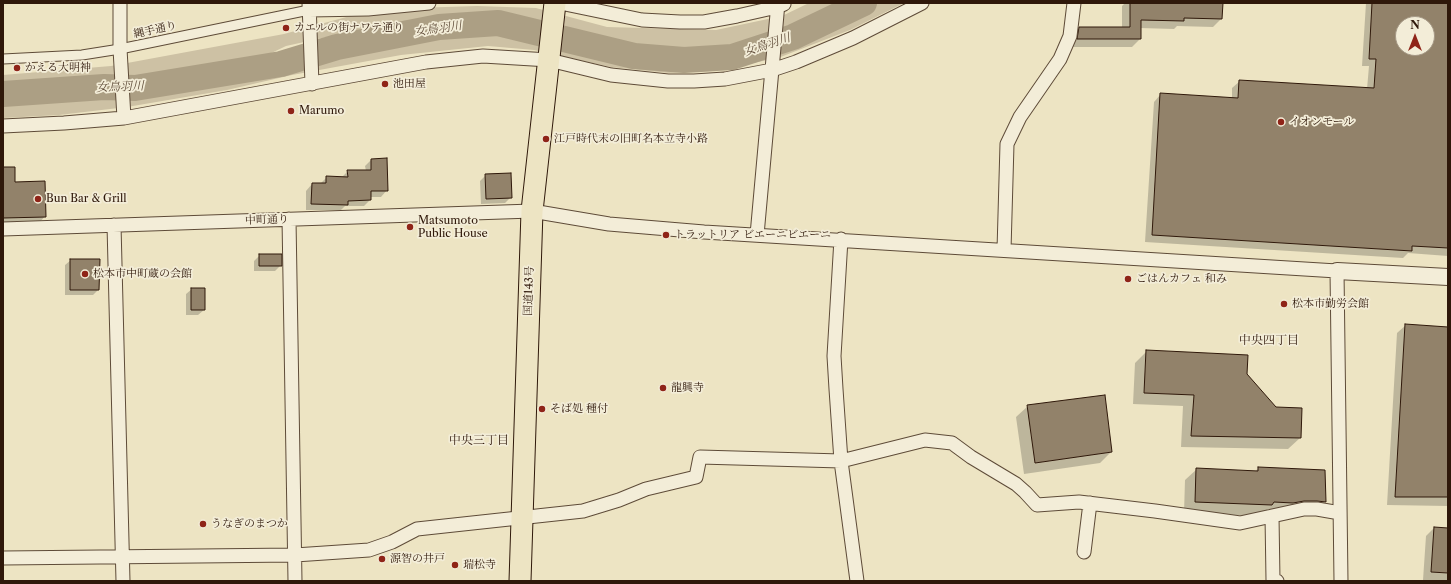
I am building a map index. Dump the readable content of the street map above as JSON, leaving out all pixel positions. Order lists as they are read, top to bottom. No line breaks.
{"streets":{"highway":["国道143号"],"street":["縄手通り","中町通り"]},"crossings":[["中町通り","国道143号"]],"districts":["中央四丁目","中央三丁目"],"water":["女鳥羽川"],"places":["カエルの街ナワテ通り","かえる大明神","池田屋","Marumo","イオンモール","江戸時代末の旧町名本立寺小路","Bun Bar & Grill","Matsumoto Public House","トラットリア ビエーニビエーニ","松本市中町蔵の会館","ごはんカフェ 和み","松本市勤労会館","龍興寺","そば処 種付","うなぎのまつか","源智の井戸","瑞松寺"],"north":"top"}
